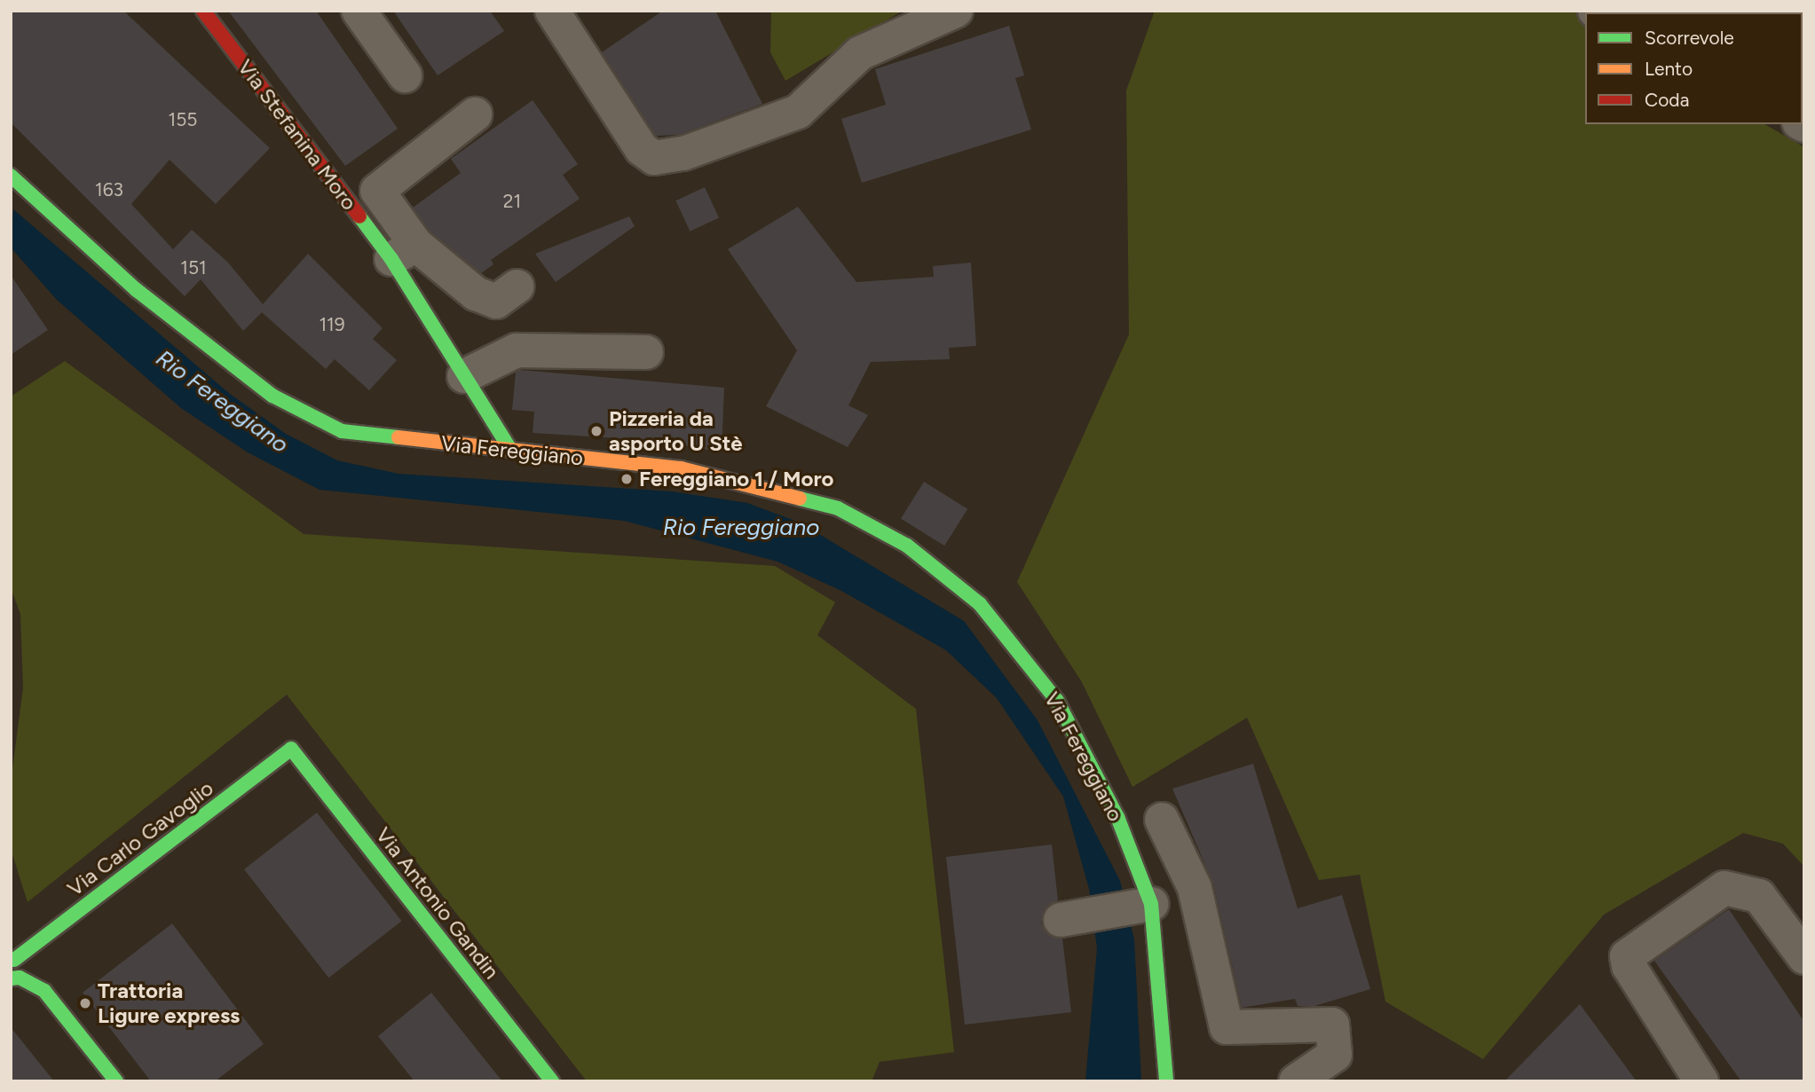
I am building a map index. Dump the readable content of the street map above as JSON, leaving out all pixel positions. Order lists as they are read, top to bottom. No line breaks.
{"streets":{"street":["Via Stefanina Moro","Via Fereggiano","Via Carlo Gavoglio","Via Antonio Gandin"]},"crossings":[["Via Stefanina Moro","Via Fereggiano"],["Via Carlo Gavoglio","Via Antonio Gandin"]],"water":["Rio Fereggiano"],"places":["Pizzeria da asporto U Stè","Fereggiano 1 / Moro","Trattoria Ligure express"],"house_numbers":["155","163","21","151","119"],"legend":["Scorrevole","Lento","Coda"]}
